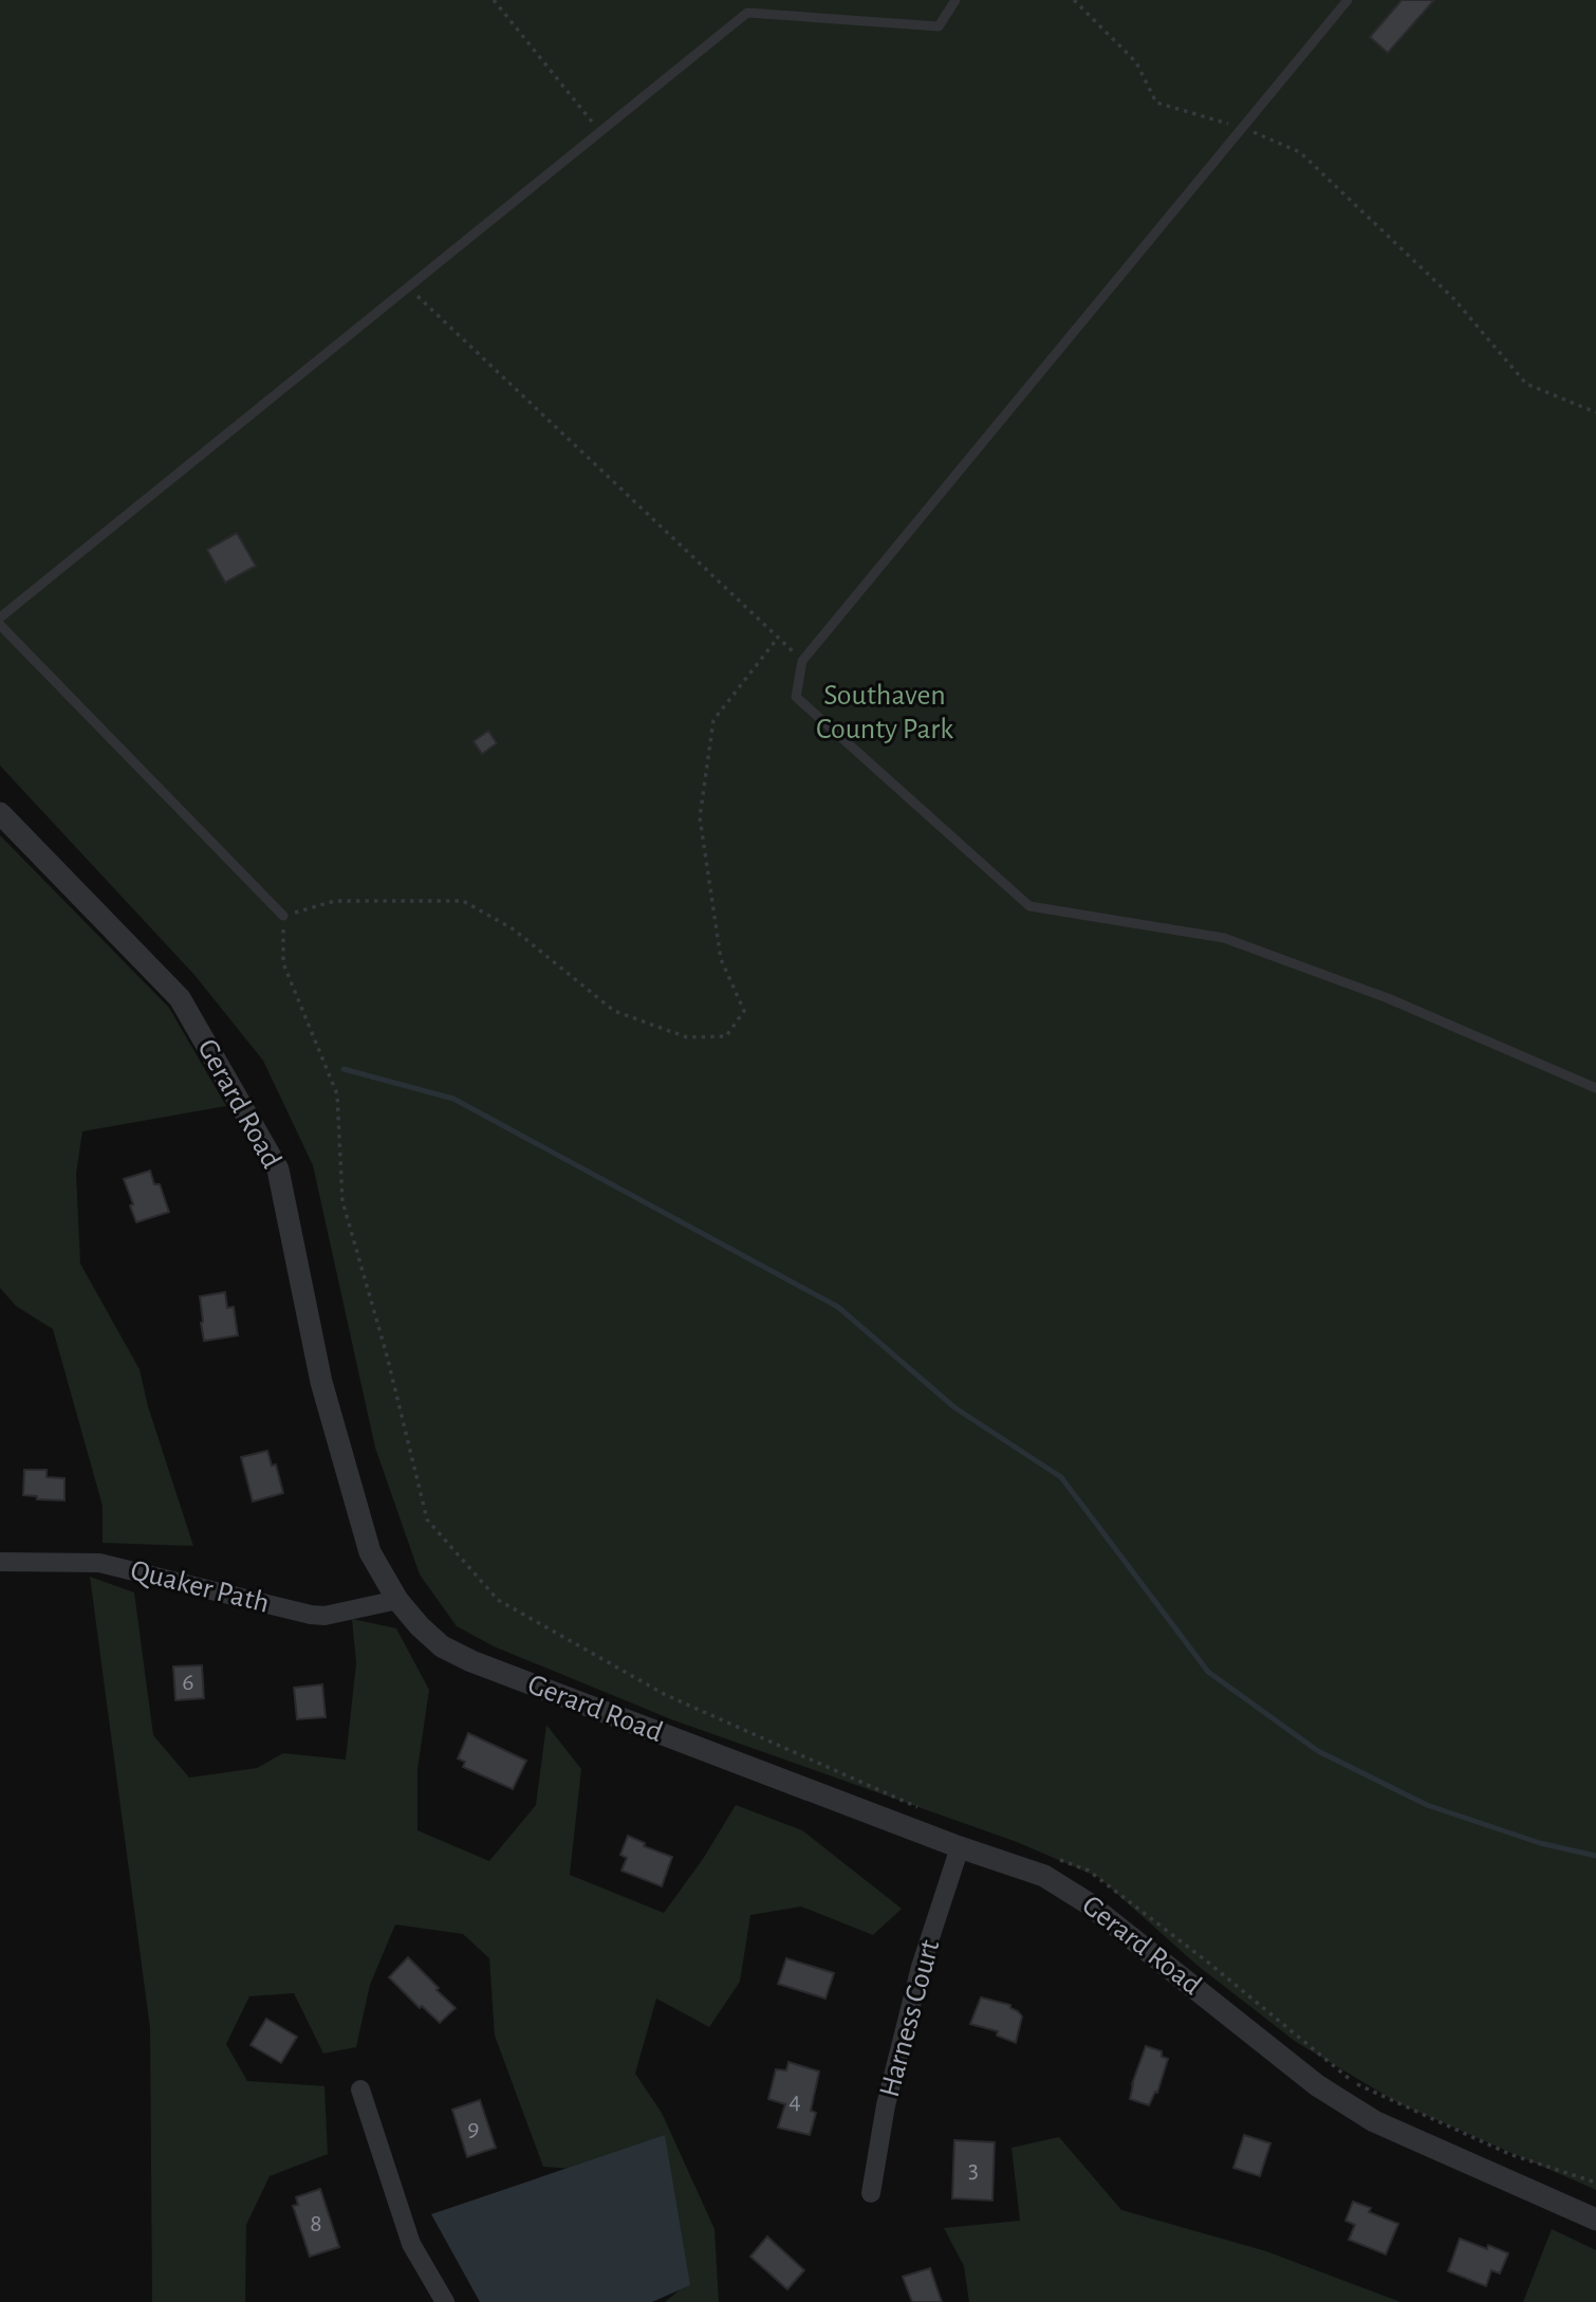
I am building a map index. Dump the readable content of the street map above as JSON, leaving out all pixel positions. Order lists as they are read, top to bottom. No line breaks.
{"streets":{"street":["Gerard Road","Quaker Path","Harness Court"]},"crossings":[["Gerard Road","Quaker Path"],["Gerard Road","Harness Court"]],"parks":["Southaven County Park"],"house_numbers":["6","4","9","3","8"]}
